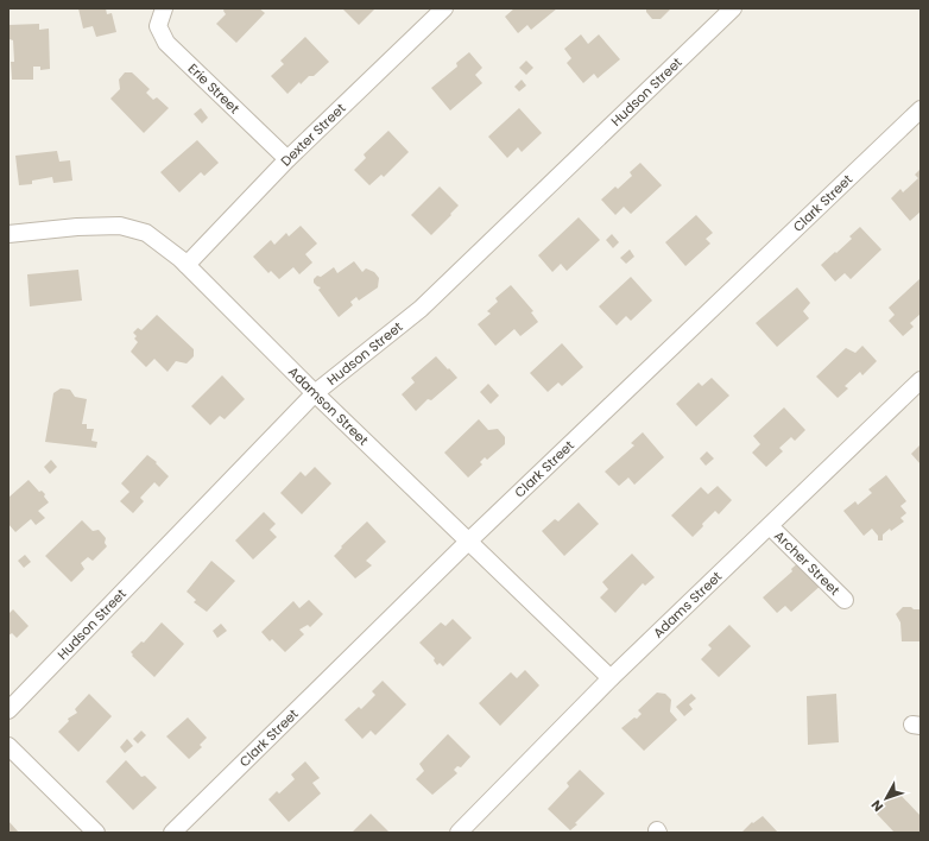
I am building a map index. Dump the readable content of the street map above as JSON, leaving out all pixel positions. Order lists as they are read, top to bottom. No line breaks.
{"streets":{"street":["Erie Street","Hudson Street","Dexter Street","Clark Street","Adamson Street","Archer Street","Adams Street"]},"crossings":[["Erie Street","Dexter Street"],["Hudson Street","Adamson Street"],["Dexter Street","Adamson Street"],["Clark Street","Adamson Street"],["Adamson Street","Adams Street"],["Archer Street","Adams Street"]],"north":"bottom left"}
